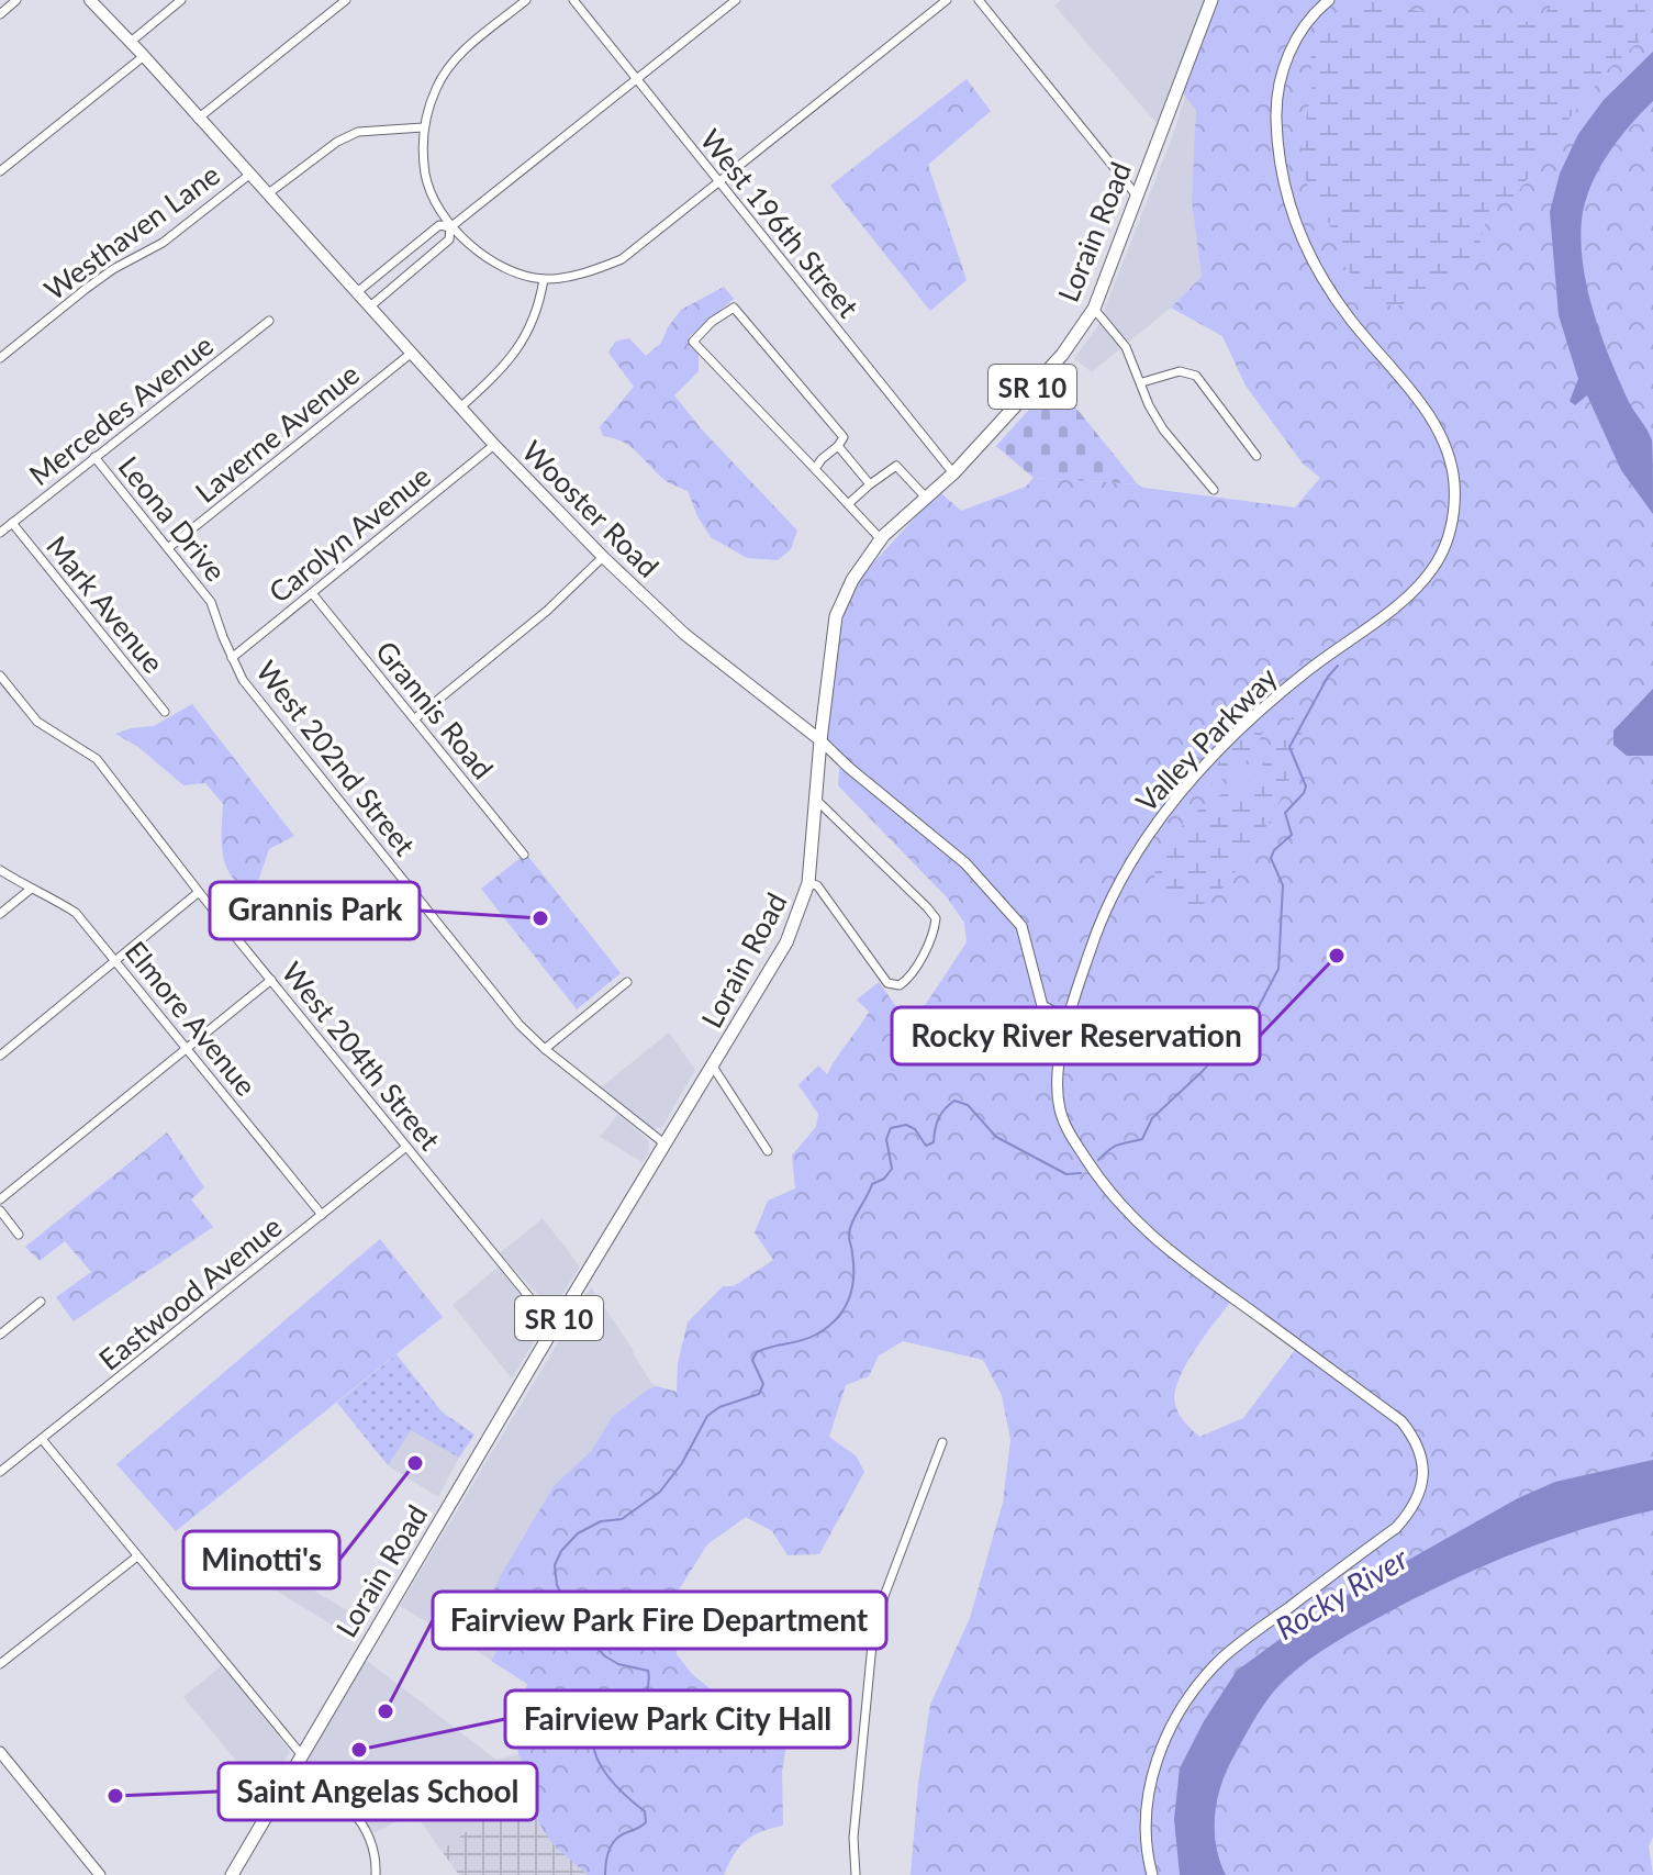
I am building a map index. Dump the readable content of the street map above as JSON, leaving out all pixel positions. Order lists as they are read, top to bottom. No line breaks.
{"streets":{"main road":["Lorain Road","SR 10","Wooster Road"],"street":["West 196th Street","Westhaven Lane","Mercedes Avenue","Laverne Avenue","Leona Drive","Carolyn Avenue","Mark Avenue","Grannis Road","Valley Parkway","West 202nd Street","Elmore Avenue","West 204th Street","Eastwood Avenue"]},"crossings":[["West 196th Street","Lorain Road"],["Westhaven Lane","Wooster Road"],["Lorain Road","Wooster Road"],["Lorain Road","West 202nd Street"],["Lorain Road","West 204th Street"],["Mercedes Avenue","Leona Drive"],["Mercedes Avenue","Mark Avenue"],["Laverne Avenue","Wooster Road"],["Laverne Avenue","Leona Drive"],["Wooster Road","Carolyn Avenue"],["Wooster Road","Valley Parkway"],["Leona Drive","Carolyn Avenue"],["Leona Drive","West 202nd Street"],["Carolyn Avenue","Grannis Road"],["Carolyn Avenue","West 202nd Street"],["Elmore Avenue","Eastwood Avenue"],["West 204th Street","Eastwood Avenue"]],"water":["Rocky River"],"places":["Grannis Park","Rocky River Reservation","Minotti's","Fairview Park Fire Department","Fairview Park City Hall","Saint Angelas School"]}
